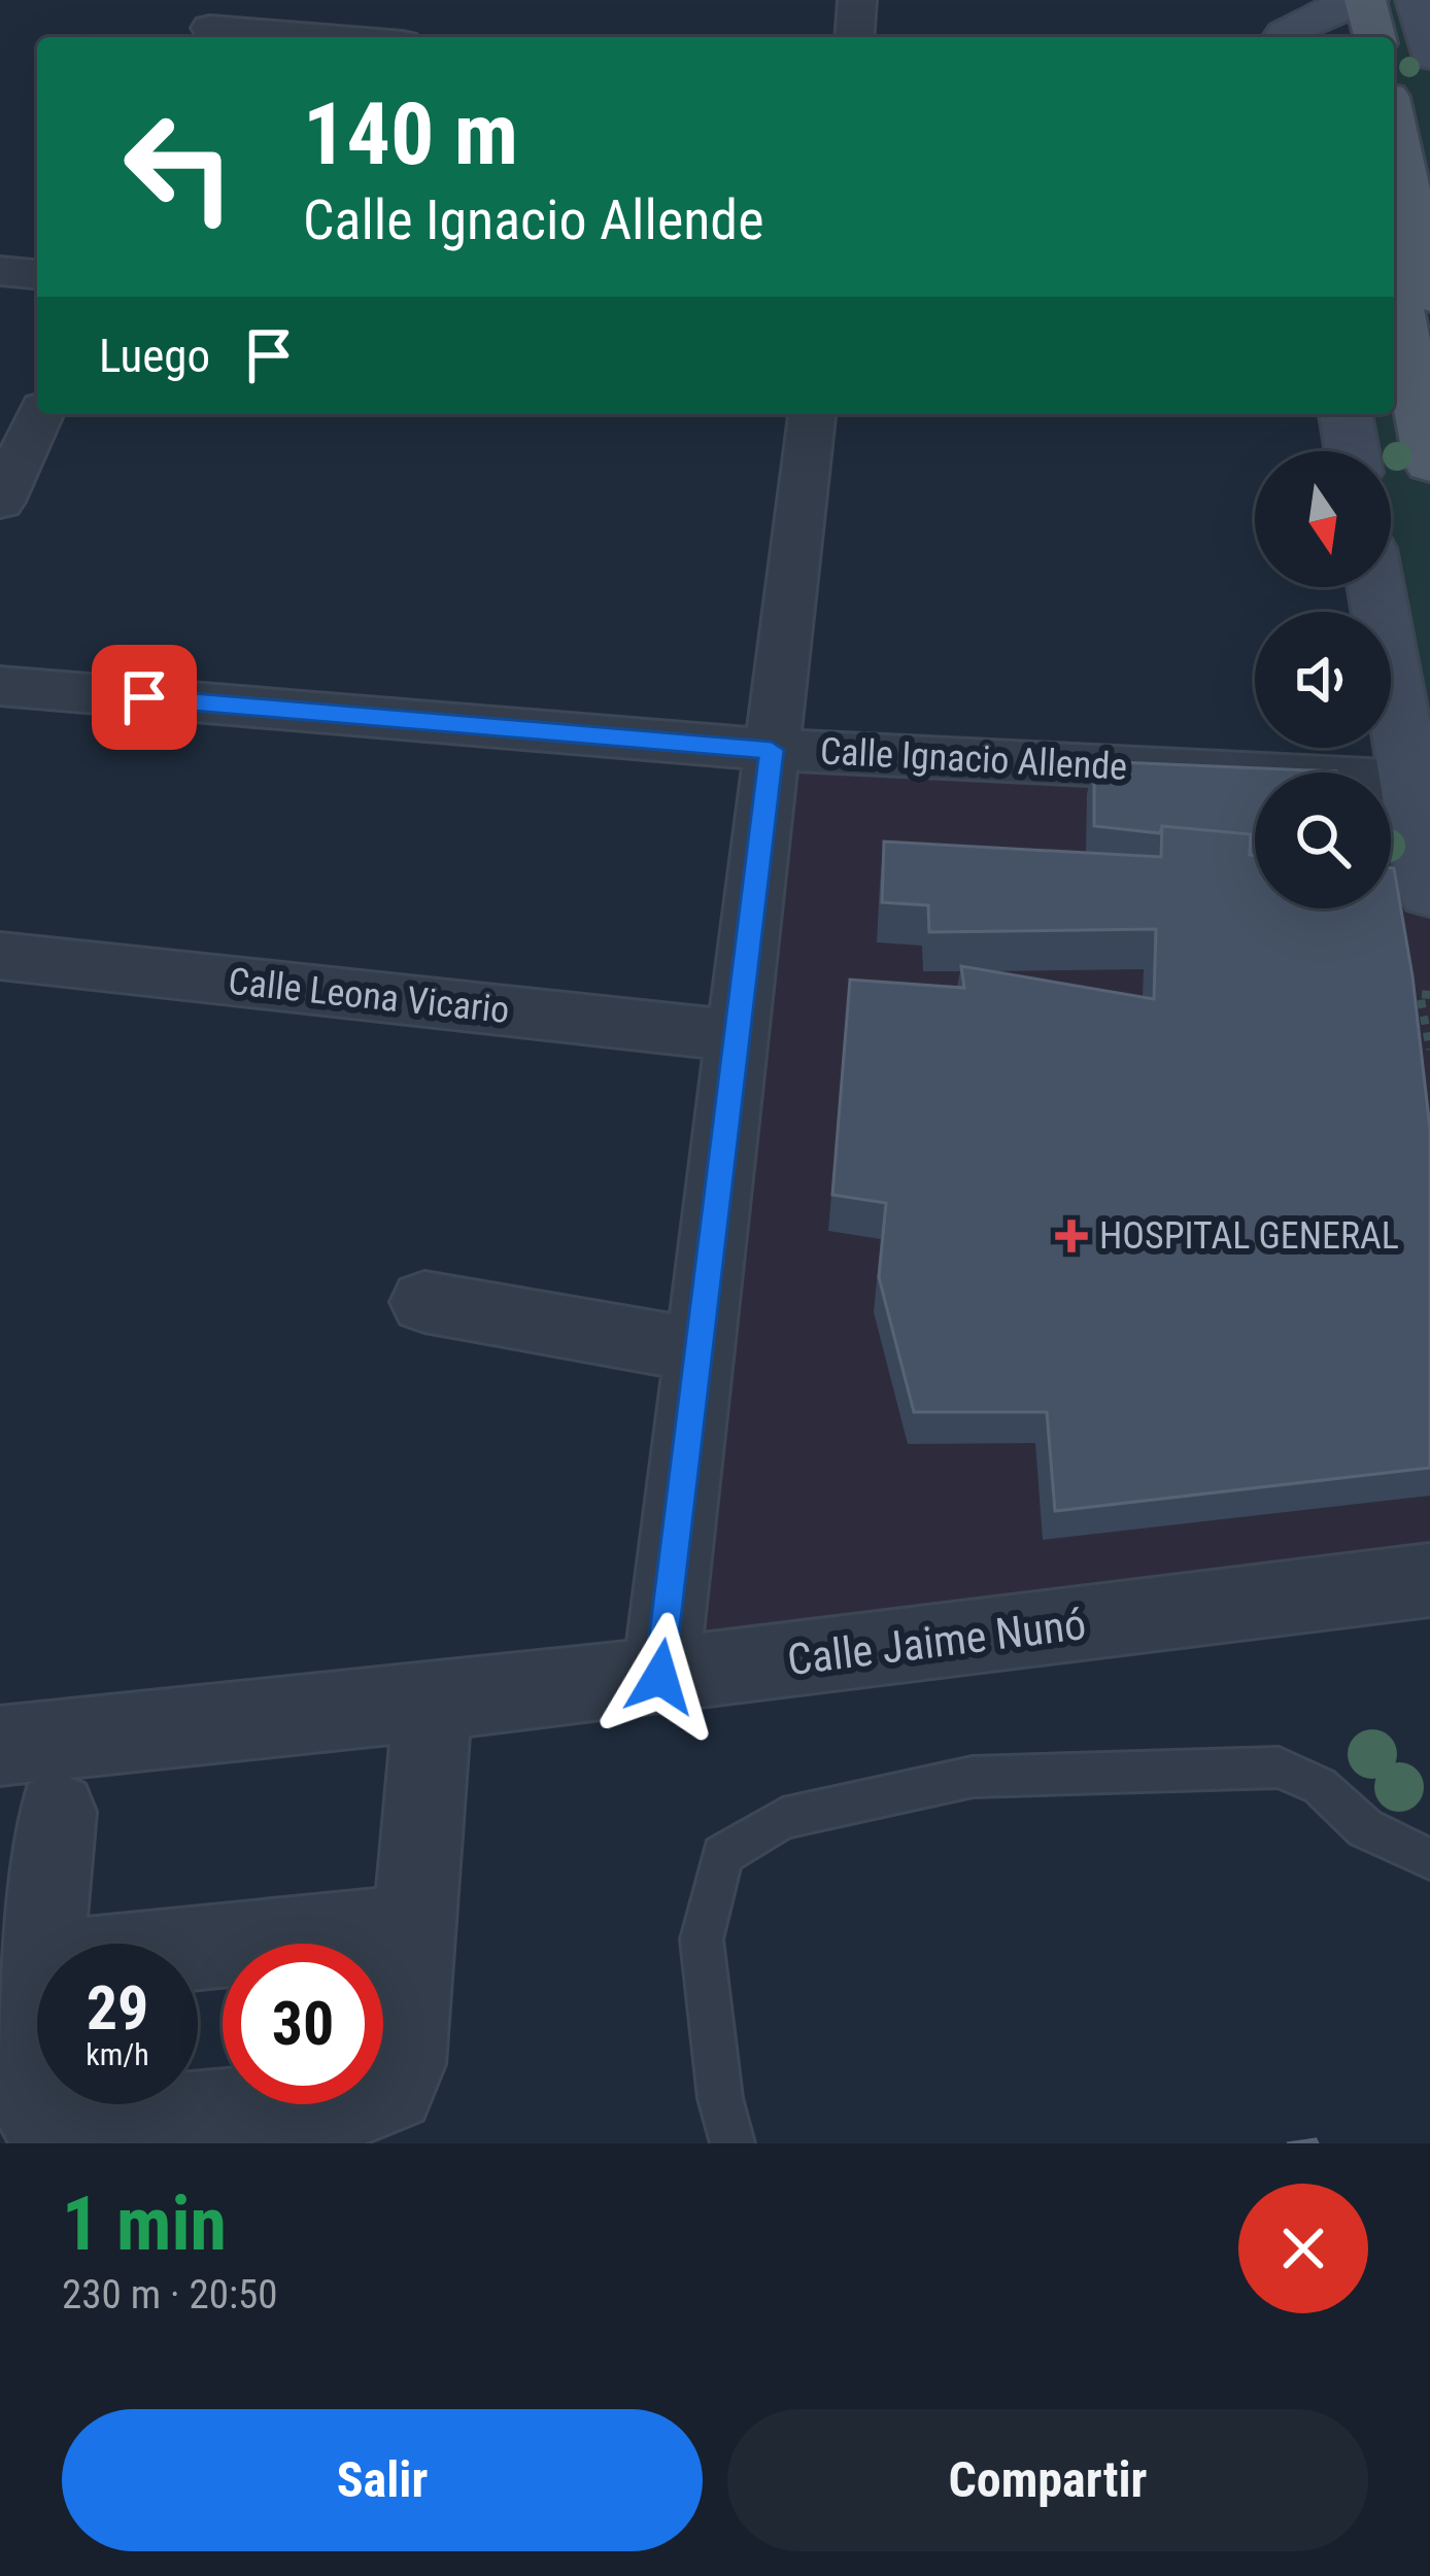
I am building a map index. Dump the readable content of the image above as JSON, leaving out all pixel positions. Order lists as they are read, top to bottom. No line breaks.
{"streets":{"street":["Calle Ignacio Allende","Calle Leona Vicario","Calle Jaime Nunó"]},"places":{"health":["HOSPITAL GENERAL"]},"north":"bottom","page":{"turn":["140 m","Calle Ignacio Allende"],"then":"Luego","speed":"29 km/h","limit":"30","heading":["1 min","230 m · 20:50"],"buttons":["Salir","Compartir"]}}
